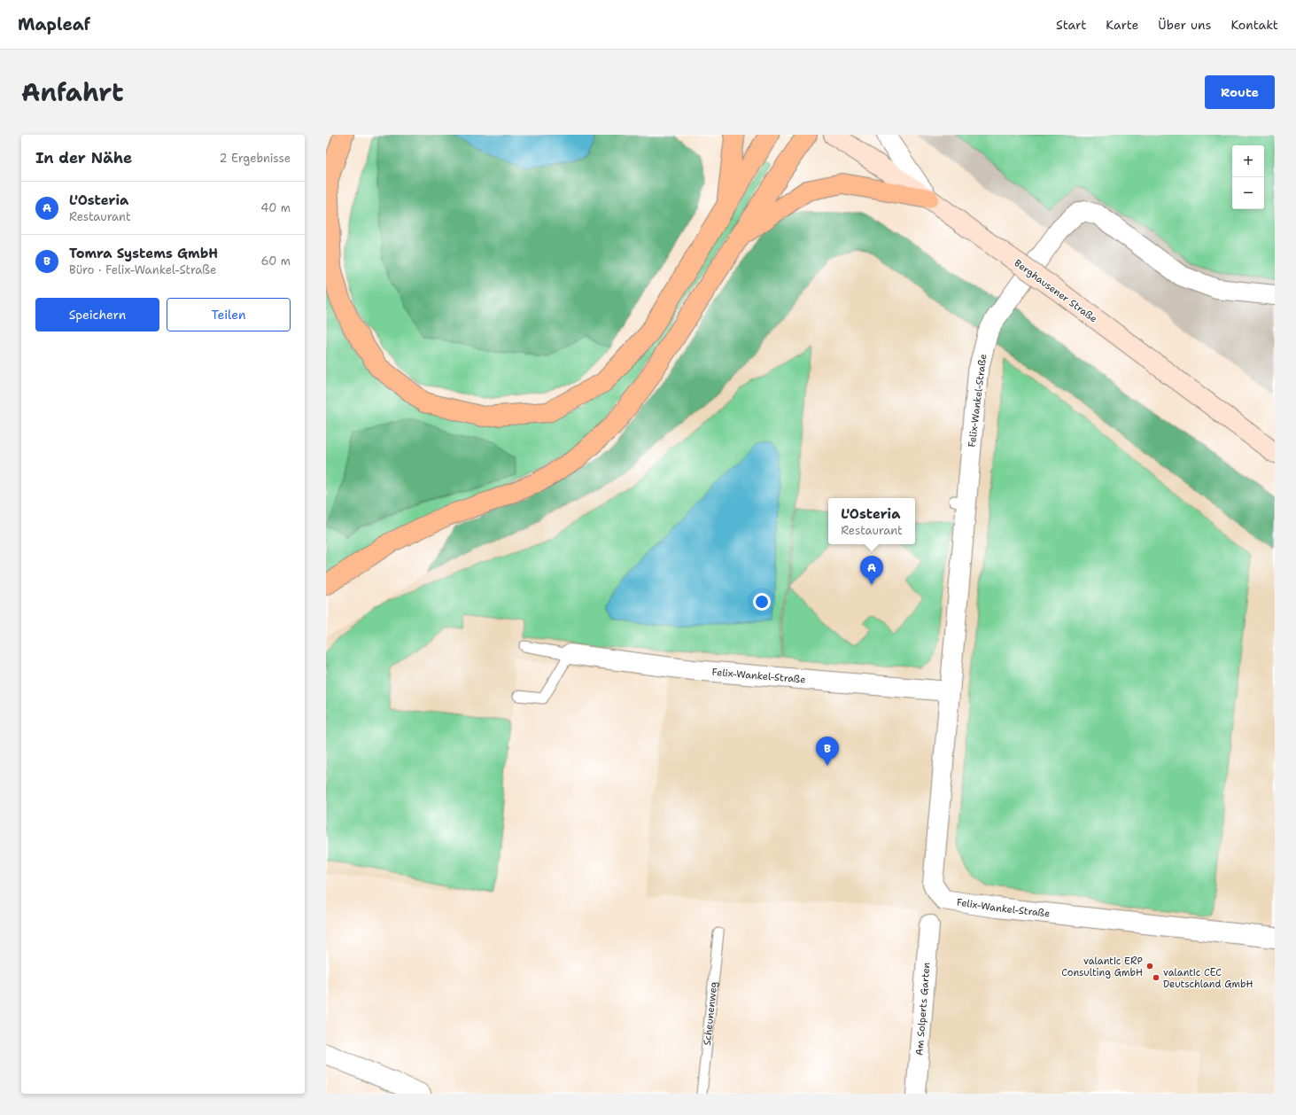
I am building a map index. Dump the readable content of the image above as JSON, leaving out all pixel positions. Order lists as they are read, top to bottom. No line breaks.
{"streets":{"main road":["Berghausener Straße"],"street":["Felix-Wankel-Straße","Am Solperts Garten"],"lane":["Scheunenweg"]},"places":["valantic ERP Consulting GmbH","valantic CEC Deutschland GmbH"],"page":{"header":"Mapleaf","nav":["Start","Karte","Über uns","Kontakt"],"title":"Anfahrt","buttons":["Route",["Speichern","Teilen"]],"heading":["In der Nähe","2 Ergebnisse"],"map_buttons":["+","−"],"list":[{"mark":"A","name":"L'Osteria","note":"Restaurant","value":"40 m"},{"mark":"B","name":"Tomra Systems GmbH","note":"Büro · Felix-Wankel-Straße","value":"60 m"}],"popup":["L'Osteria","Restaurant"],"pins":["A","B"]}}
